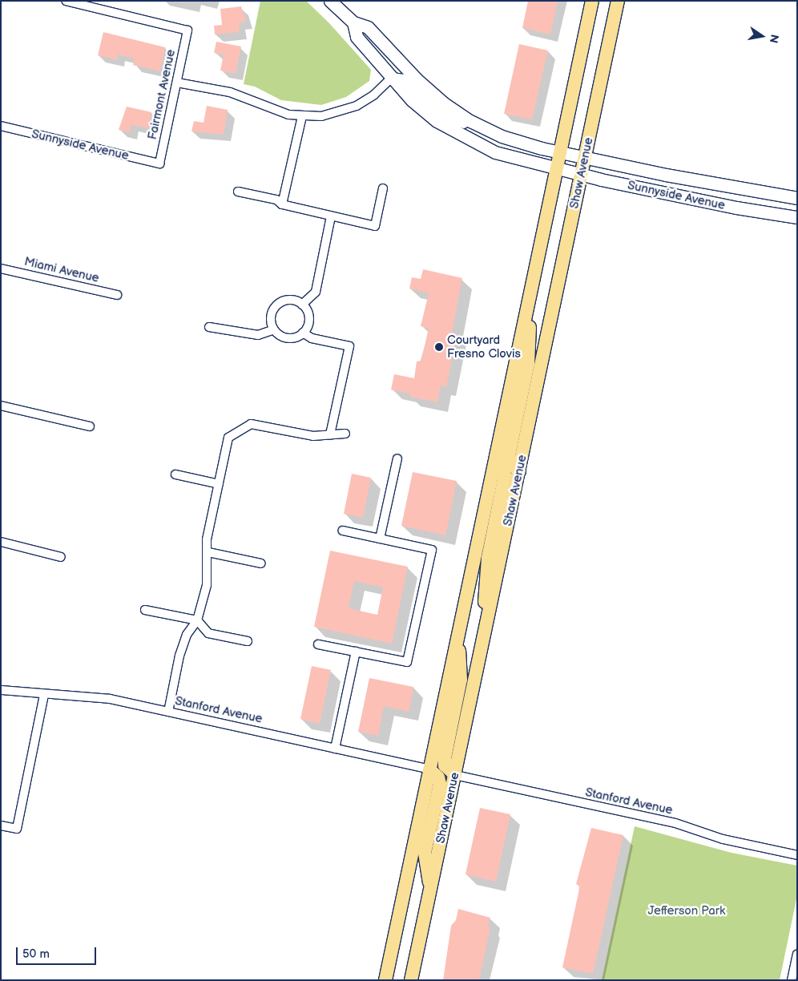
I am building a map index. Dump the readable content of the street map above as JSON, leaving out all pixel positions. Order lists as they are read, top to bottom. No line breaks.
{"streets":{"main road":["Sunnyside Avenue","Shaw Avenue"],"street":["Fairmont Avenue","Miami Avenue","Stanford Avenue"]},"crossings":[["Fairmont Avenue","Sunnyside Avenue"],["Sunnyside Avenue","Shaw Avenue"],["Shaw Avenue","Stanford Avenue"]],"parks":["Jefferson Park"],"places":["Courtyard Fresno Clovis"],"scale_bar":"50 m","north":"right"}
